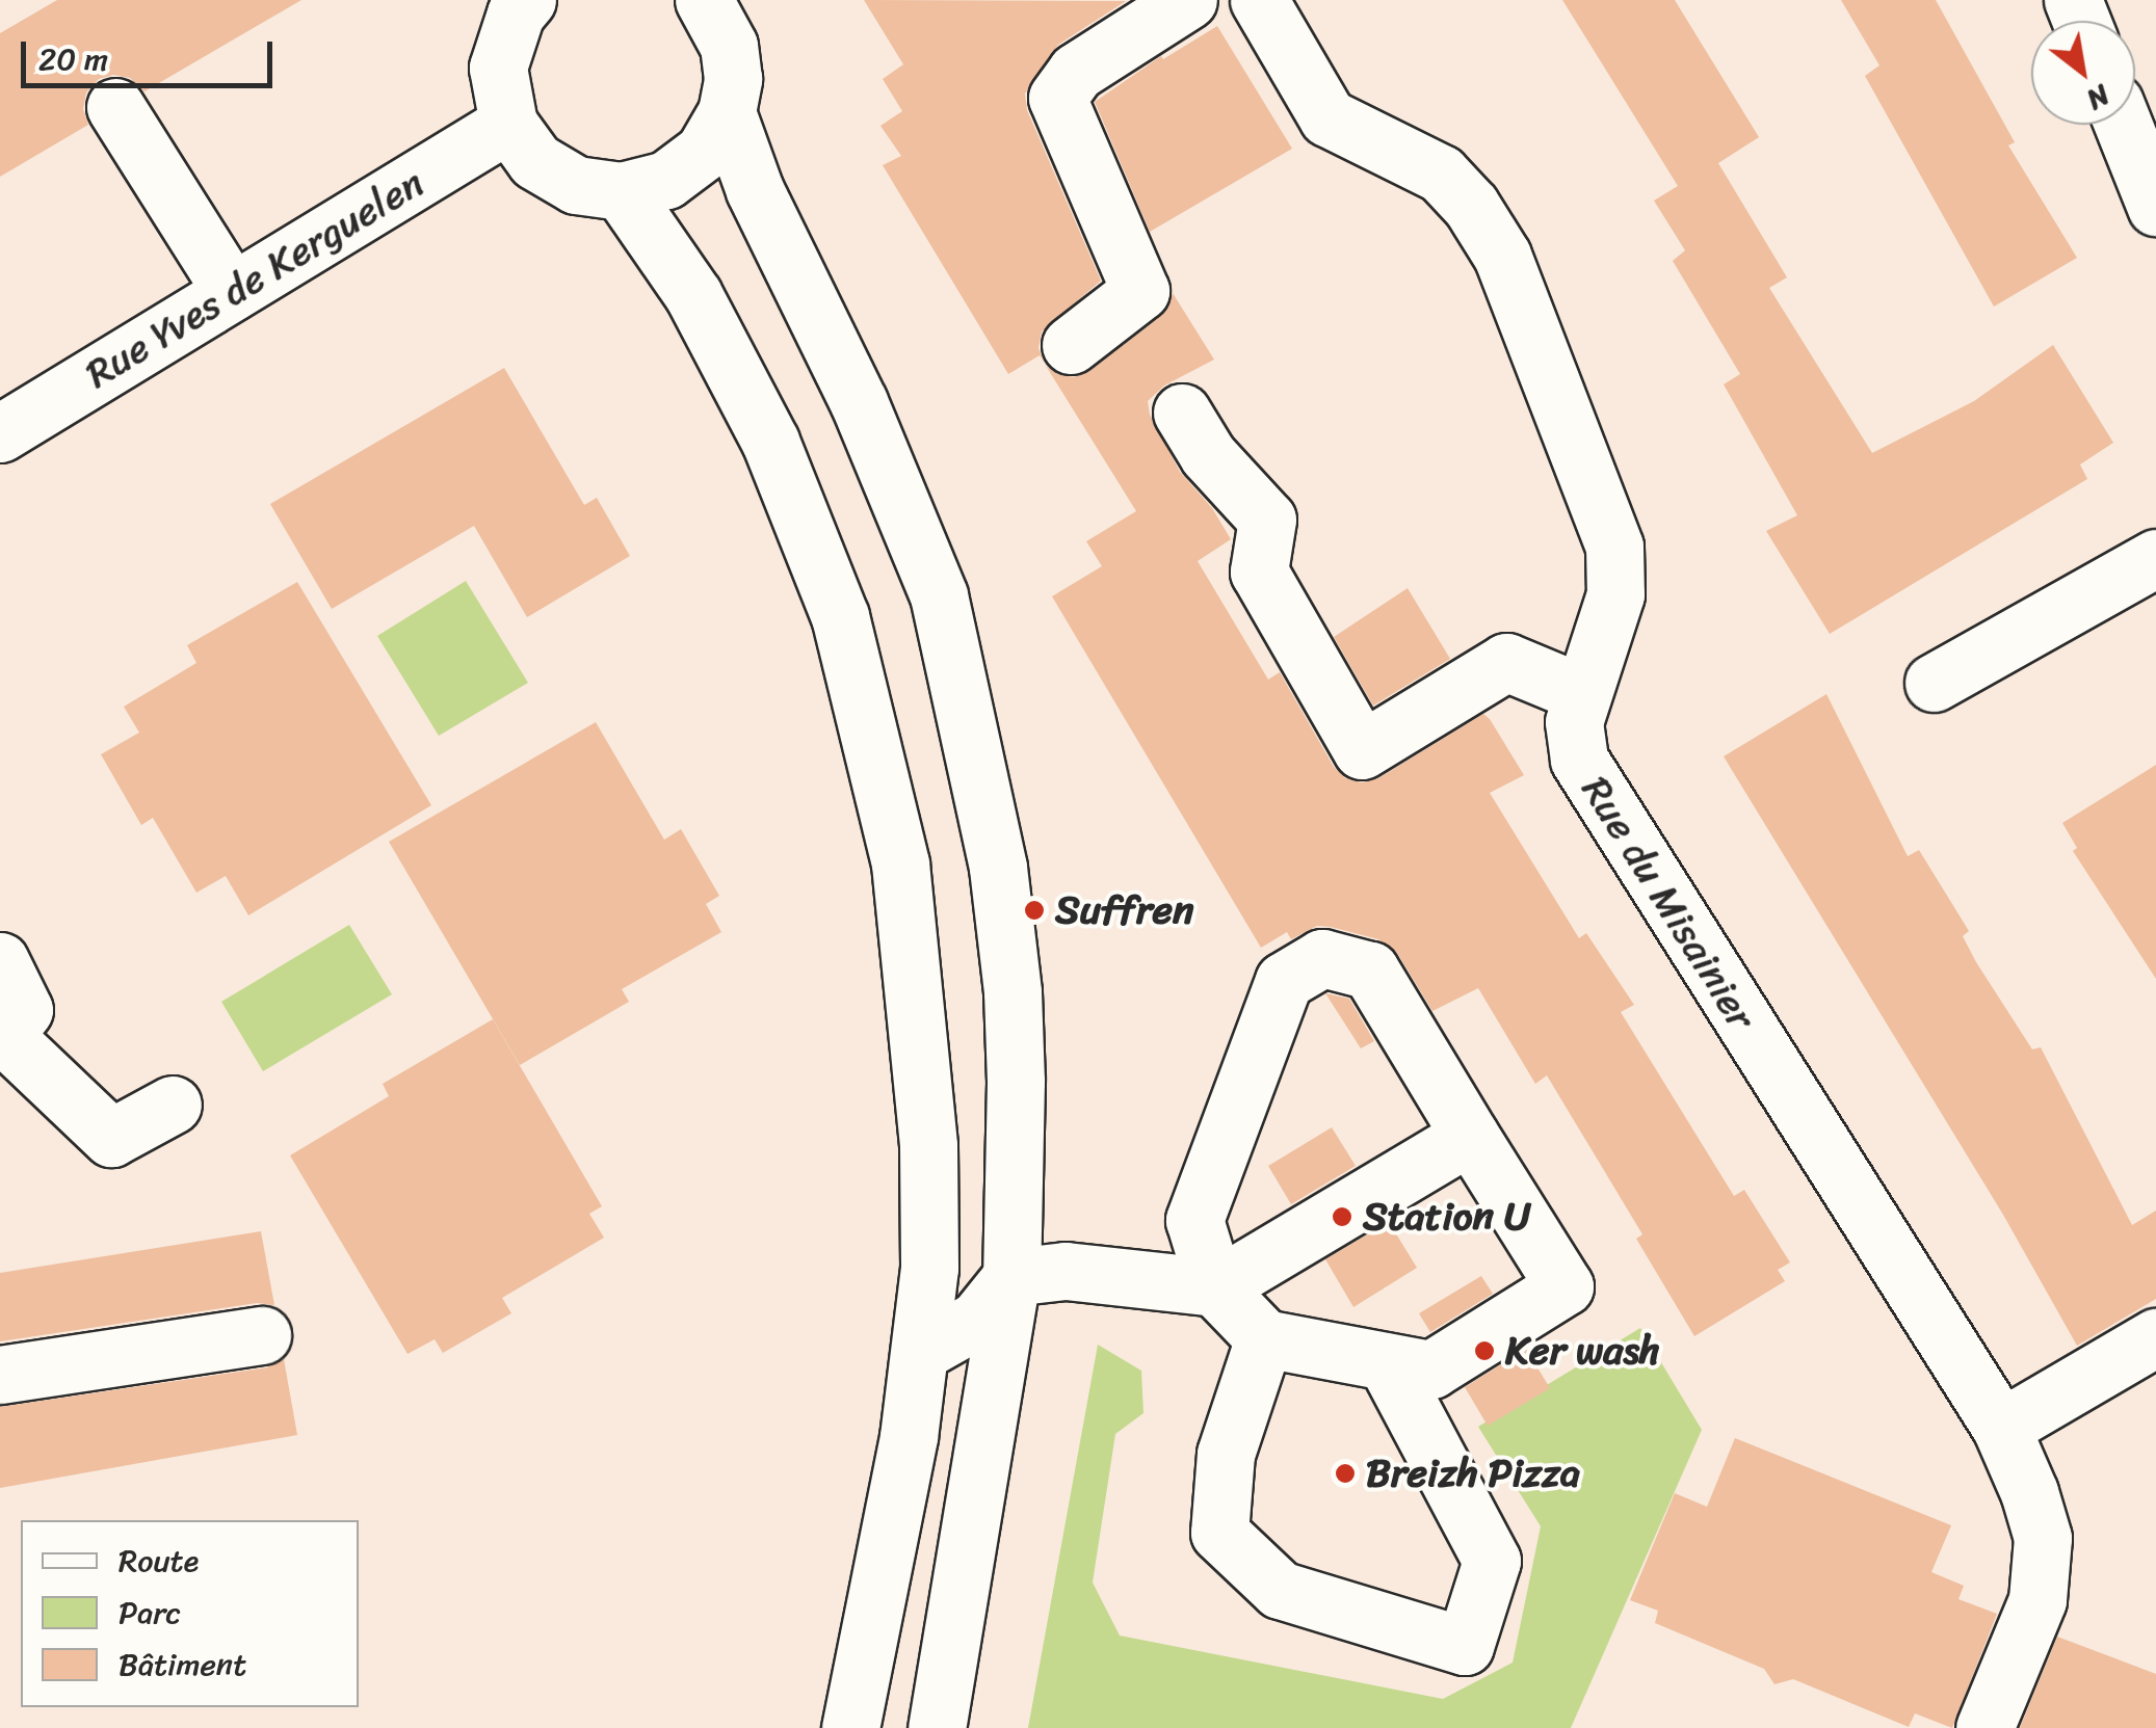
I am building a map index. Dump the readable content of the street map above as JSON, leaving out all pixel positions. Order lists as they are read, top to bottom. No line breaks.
{"streets":{"street":["Rue Yves de Kerguelen","Rue du Misainier"]},"places":["Suffren","Station U","Ker wash","Breizh Pizza"],"legend":["Route","Parc","Bâtiment"],"scale_bar":"20 m","north":"bottom right"}
